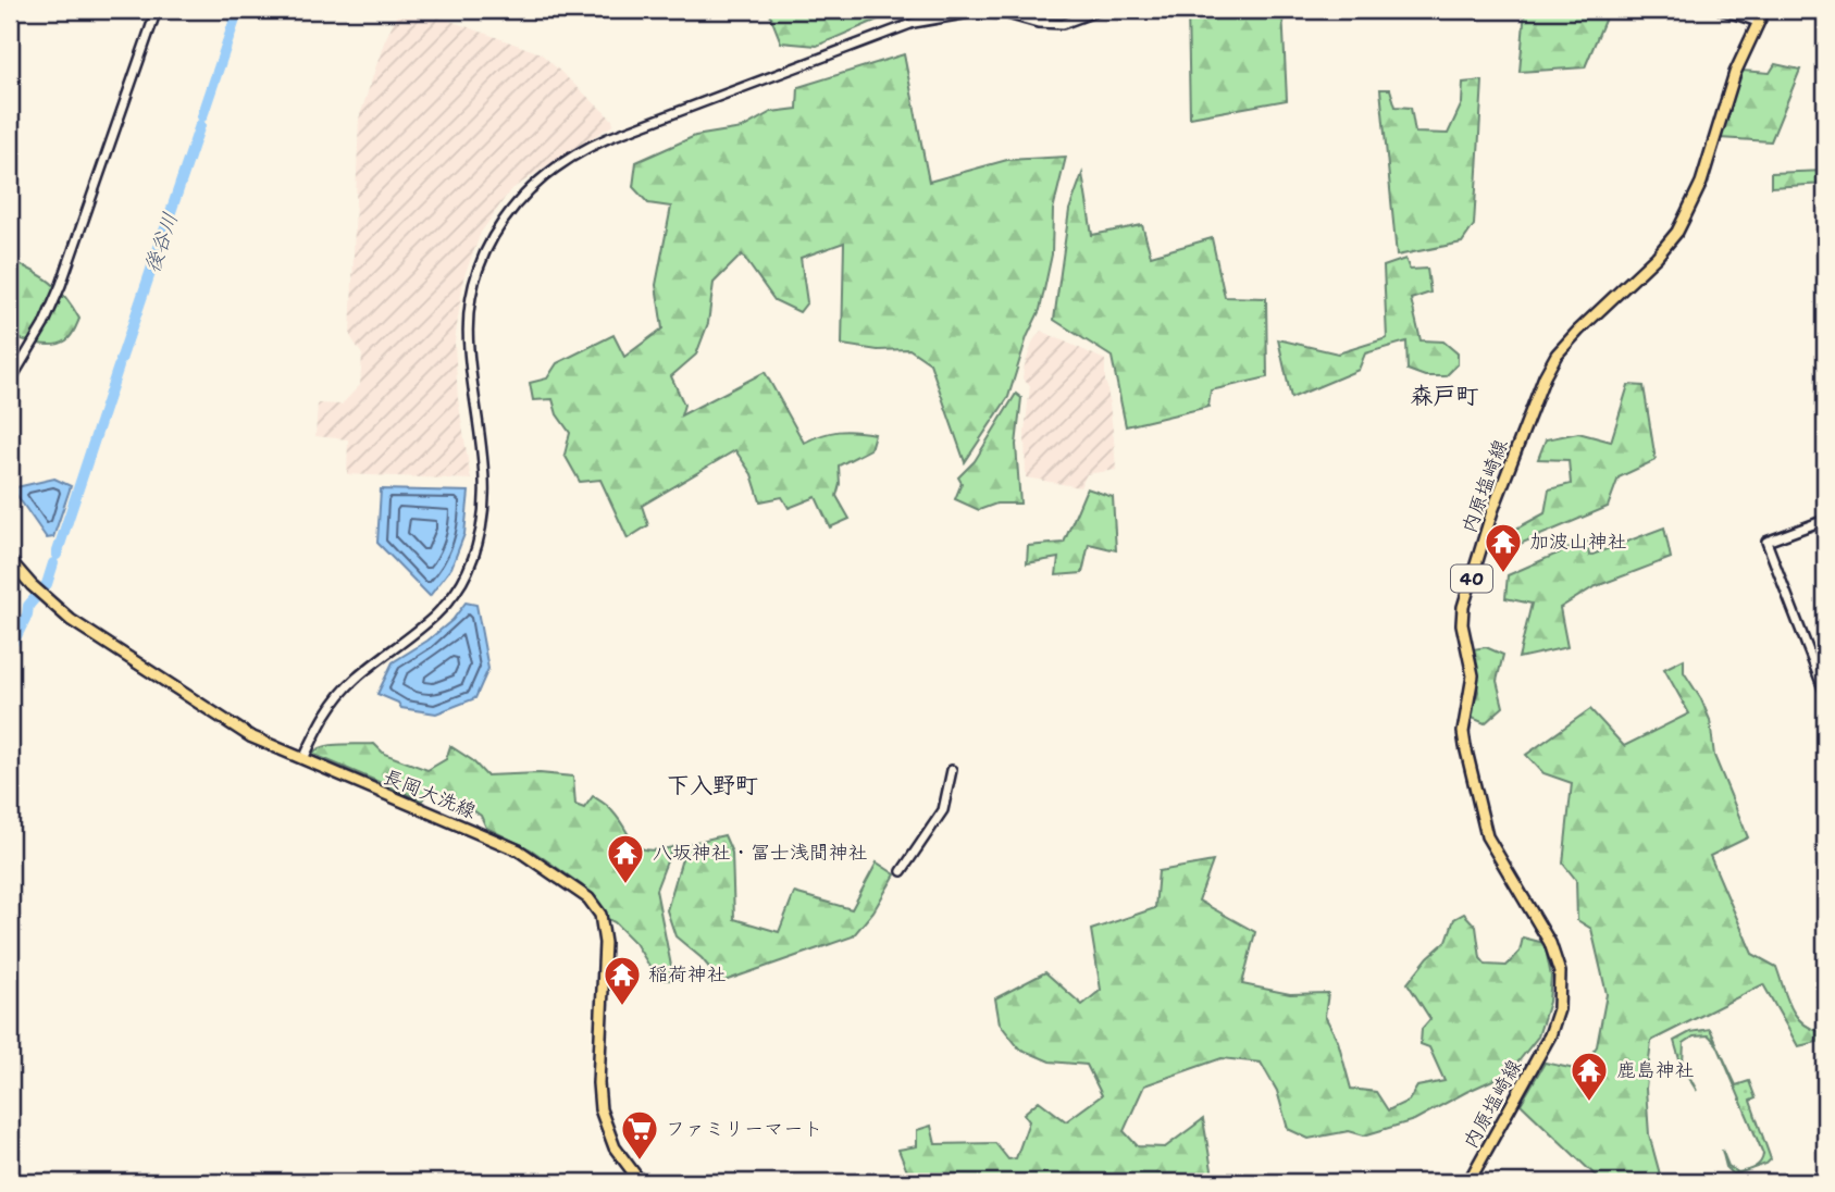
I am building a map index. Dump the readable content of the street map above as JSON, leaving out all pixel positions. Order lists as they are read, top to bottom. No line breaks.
{"streets":{"main road":["内原塩崎線","40","長岡大洗線"]},"districts":["森戸町","下入野町"],"water":["後谷川"],"places":{"temple":["加波山神社","八坂神社・冨士浅間神社","稲荷神社","鹿島神社"],"supermarket":["ファミリーマート"]}}
